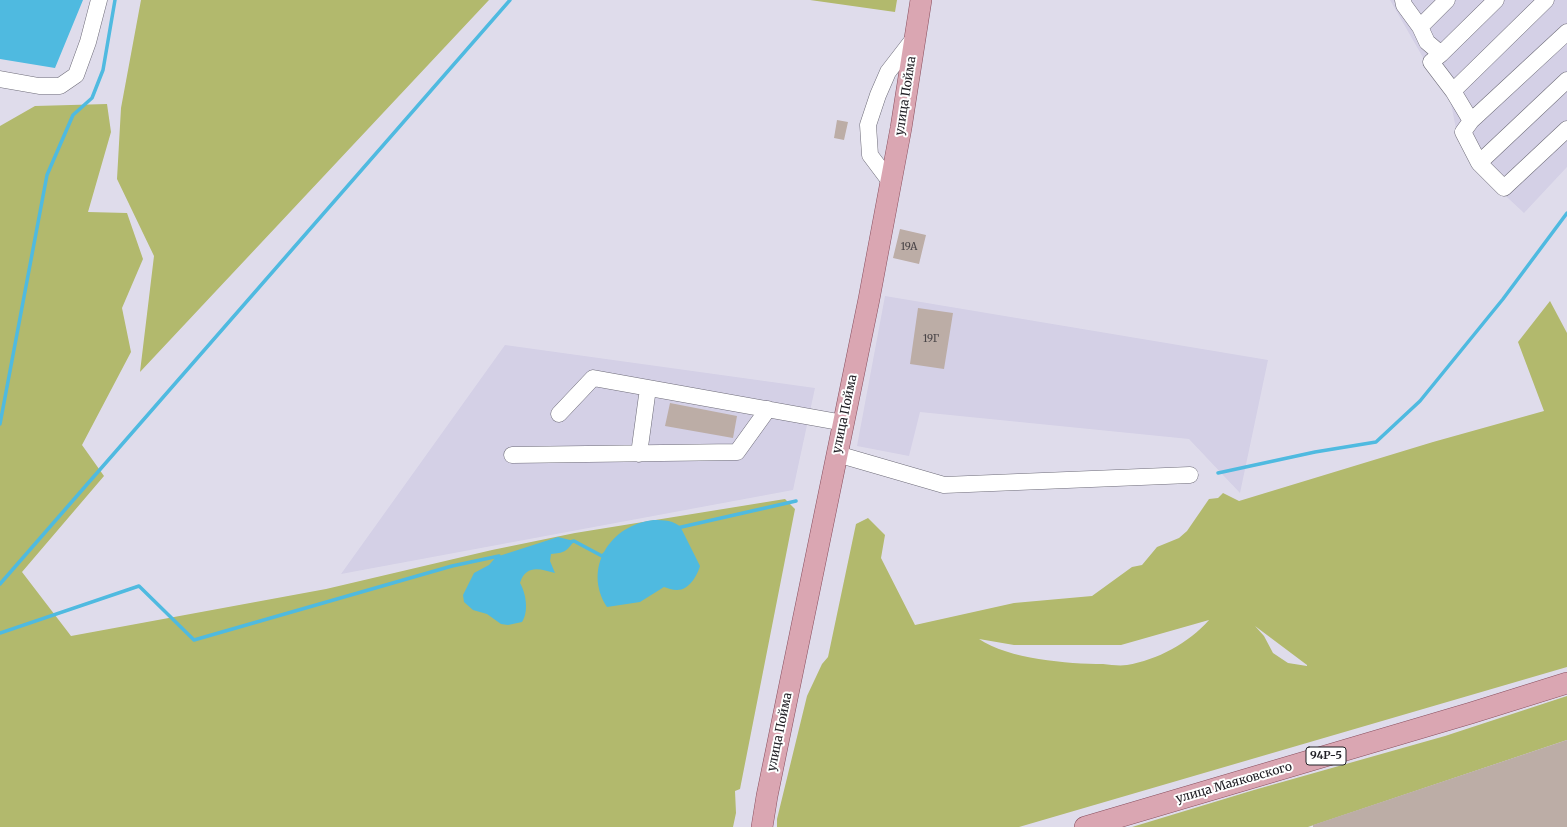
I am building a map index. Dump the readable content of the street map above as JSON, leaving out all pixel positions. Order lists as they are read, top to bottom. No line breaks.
{"streets":{"main road":["улица Пойма","94Р-5","улица Маяковского"]},"house_numbers":["19А","19Г"]}
